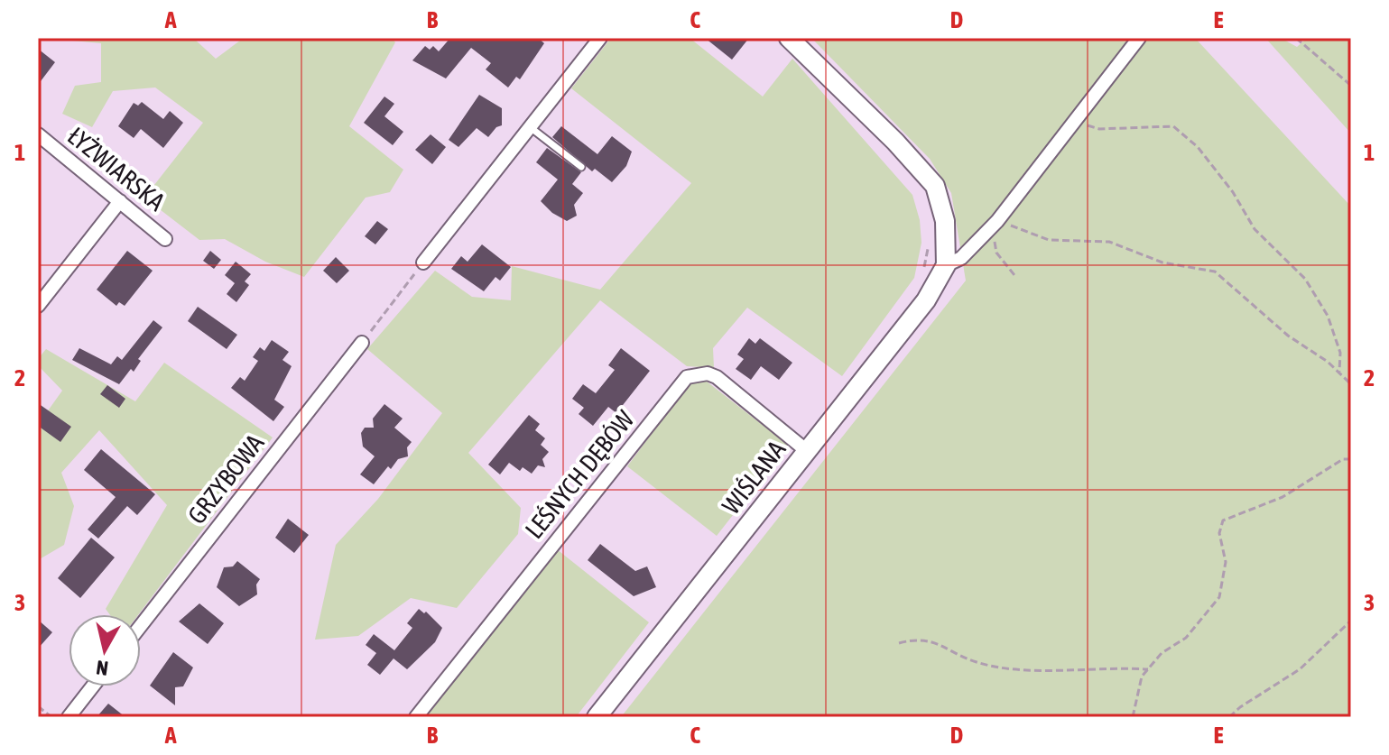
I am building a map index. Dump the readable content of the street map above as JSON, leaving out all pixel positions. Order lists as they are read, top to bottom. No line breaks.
{"streets":{"main road":["WIŚLANA"],"street":["ŁYŻWIARSKA","LEŚNYCH DĘBÓW","GRZYBOWA"]},"crossings":[["LEŚNYCH DĘBÓW","WIŚLANA"]],"north":"bottom","grid":{"columns":["A","B","C","D","E"],"rows":["1","2","3"]}}
